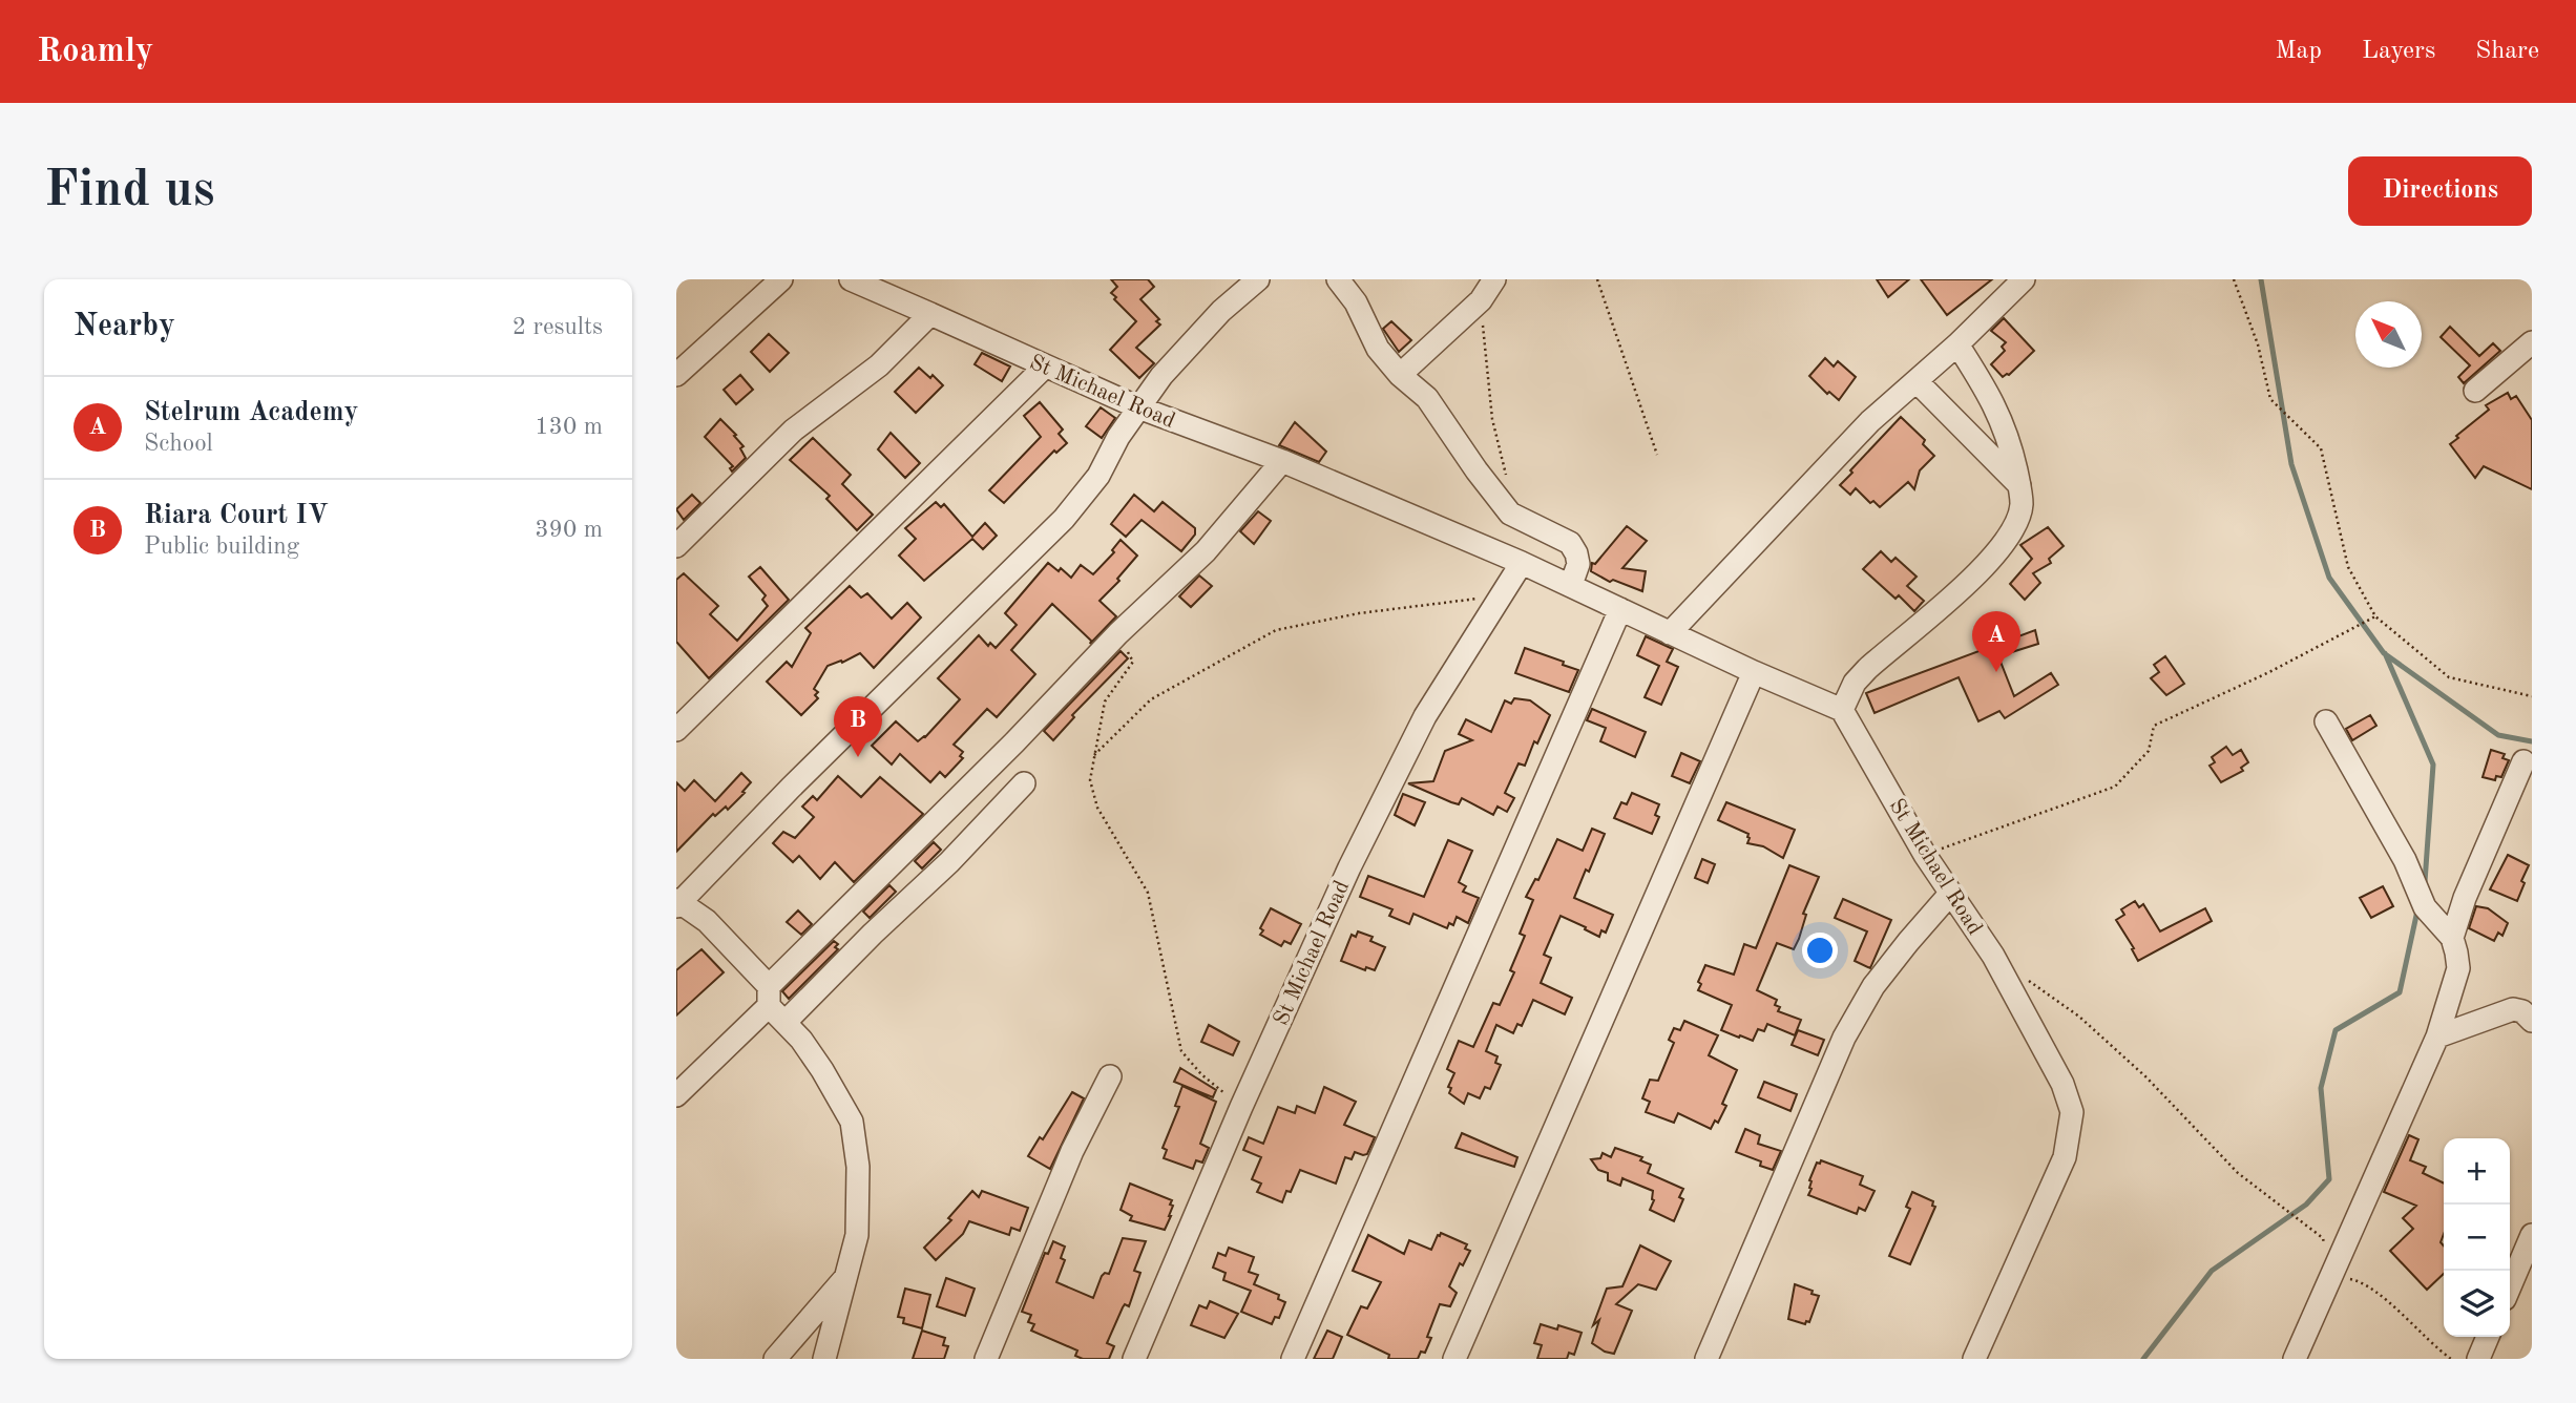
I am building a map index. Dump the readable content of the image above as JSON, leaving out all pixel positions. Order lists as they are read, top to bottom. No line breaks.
{"streets":{"street":["St Michael Road"]},"north":"top left","page":{"header":"Roamly","nav":["Map","Layers","Share"],"buttons":"Directions","title":"Find us","heading":["Nearby","2 results"],"list":[{"mark":"A","name":"Stelrum Academy","note":"School","value":"130 m"},{"mark":"B","name":"Riara Court IV","note":"Public building","value":"390 m"}],"pins":["A","B"],"map_buttons":["+","−"]}}
